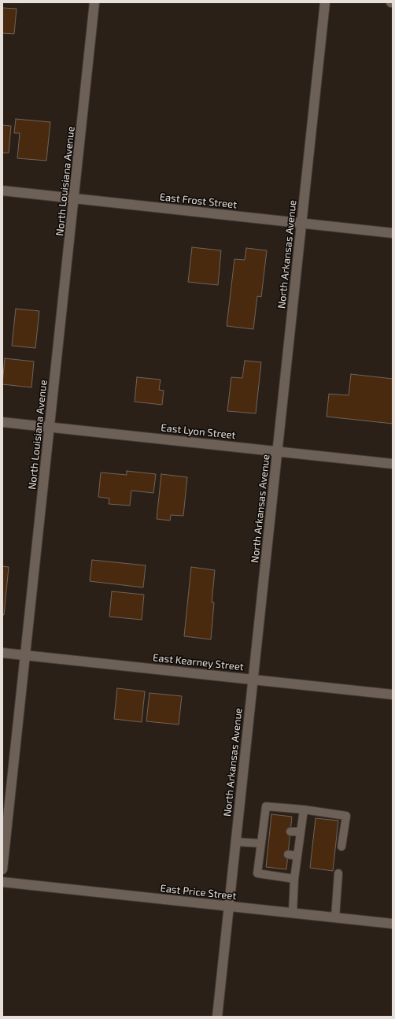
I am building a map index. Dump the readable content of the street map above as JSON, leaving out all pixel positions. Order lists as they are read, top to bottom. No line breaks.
{"streets":{"street":["North Louisiana Avenue","East Frost Street","North Arkansas Avenue","East Lyon Street","East Kearney Street","East Price Street"]},"crossings":[["North Louisiana Avenue","East Frost Street"],["North Louisiana Avenue","East Lyon Street"],["North Louisiana Avenue","East Kearney Street"],["East Frost Street","North Arkansas Avenue"],["North Arkansas Avenue","East Lyon Street"],["North Arkansas Avenue","East Kearney Street"],["North Arkansas Avenue","East Price Street"]]}
